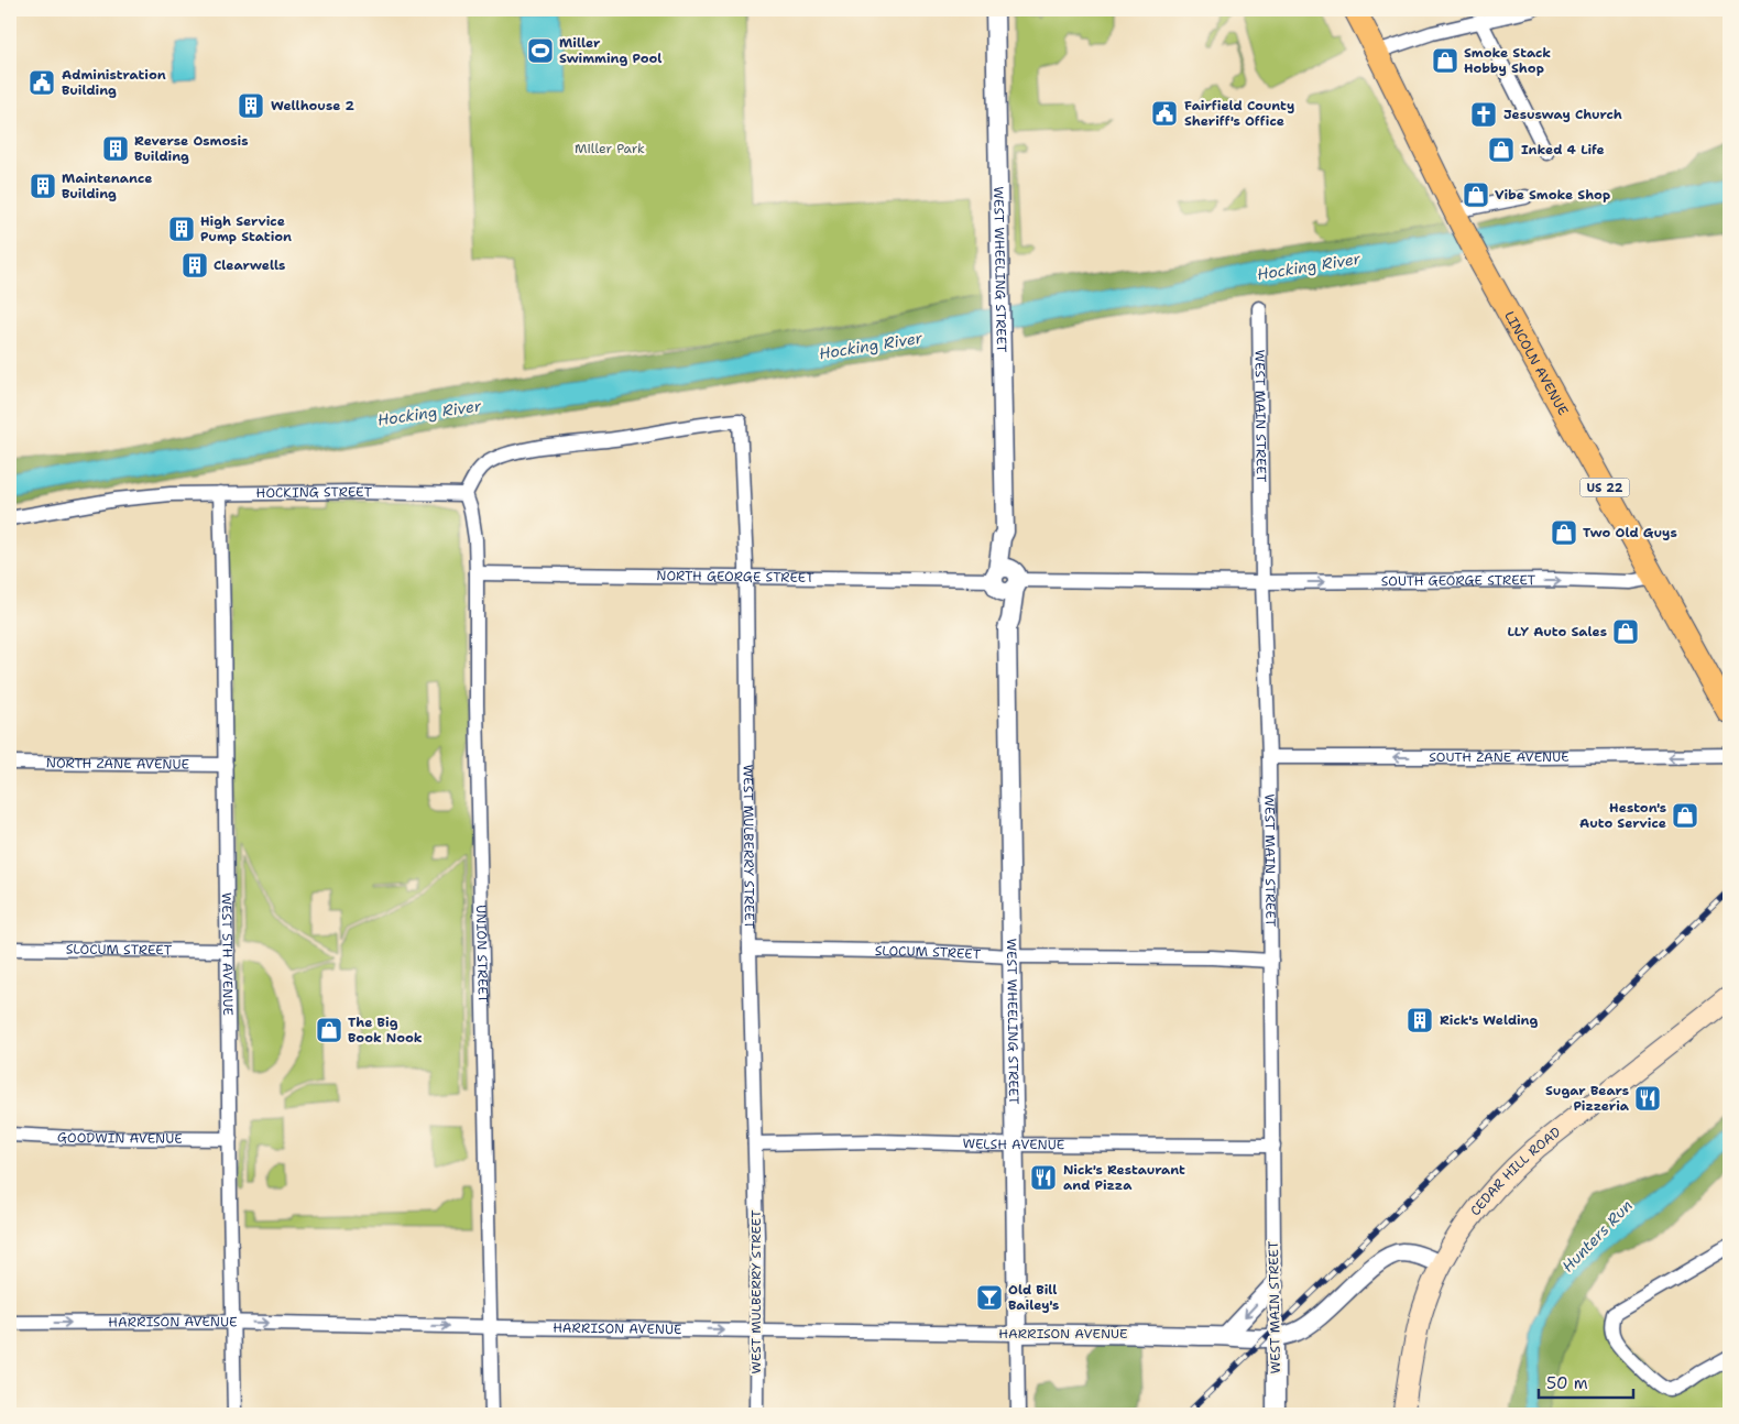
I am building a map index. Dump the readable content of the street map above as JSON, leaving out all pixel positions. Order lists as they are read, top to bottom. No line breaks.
{"streets":{"main road":["LINCOLN AVENUE","US 22","CEDAR HILL ROAD"],"street":["WEST WHEELING STREET","WEST MAIN STREET","HOCKING STREET","NORTH GEORGE STREET","SOUTH GEORGE STREET","SOUTH ZANE AVENUE","NORTH ZANE AVENUE","WEST MULBERRY STREET","SLOCUM STREET","WEST 5TH AVENUE","UNION STREET","GOODWIN AVENUE","WELSH AVENUE","HARRISON AVENUE"]},"crossings":[["WEST WHEELING STREET","NORTH GEORGE STREET"],["WEST WHEELING STREET","SLOCUM STREET"],["WEST WHEELING STREET","WELSH AVENUE"],["WEST WHEELING STREET","HARRISON AVENUE"],["LINCOLN AVENUE","SOUTH GEORGE STREET"],["WEST MAIN STREET","NORTH GEORGE STREET"],["WEST MAIN STREET","SOUTH GEORGE STREET"],["WEST MAIN STREET","SOUTH ZANE AVENUE"],["WEST MAIN STREET","SLOCUM STREET"],["WEST MAIN STREET","WELSH AVENUE"],["WEST MAIN STREET","HARRISON AVENUE"],["HOCKING STREET","WEST MULBERRY STREET"],["HOCKING STREET","WEST 5TH AVENUE"],["HOCKING STREET","UNION STREET"],["NORTH GEORGE STREET","SOUTH GEORGE STREET"],["NORTH GEORGE STREET","WEST MULBERRY STREET"],["NORTH GEORGE STREET","UNION STREET"],["NORTH ZANE AVENUE","WEST 5TH AVENUE"],["WEST MULBERRY STREET","SLOCUM STREET"],["WEST MULBERRY STREET","UNION STREET"],["WEST MULBERRY STREET","WELSH AVENUE"],["WEST MULBERRY STREET","HARRISON AVENUE"],["SLOCUM STREET","WEST 5TH AVENUE"],["WEST 5TH AVENUE","GOODWIN AVENUE"],["WEST 5TH AVENUE","HARRISON AVENUE"],["UNION STREET","HARRISON AVENUE"],["CEDAR HILL ROAD","HARRISON AVENUE"]],"one_way":["SOUTH GEORGE STREET","SOUTH ZANE AVENUE","HARRISON AVENUE"],"water":["Hocking River","Hunters Run"],"parks":["Miller Park"],"places":{"sports":["Miller Swimming Pool"],"shop":["Smoke Stack Hobby Shop","Inked 4 Life","Vibe Smoke Shop","Two Old Guys","LLY Auto Sales","Heston's Auto Service","The Big Book Nook"],"public building":["Administration Building","Fairfield County Sheriff's Office"],"building":["Wellhouse 2","Reverse Osmosis Building","Maintenance Building","High Service Pump Station","Clearwells","Rick's Welding"],"church":["Jesusway Church"],"restaurant":["Sugar Bears Pizzeria","Nick's Restaurant and Pizza"],"bar":["Old Bill Bailey's"]},"scale_bar":"50 m"}
